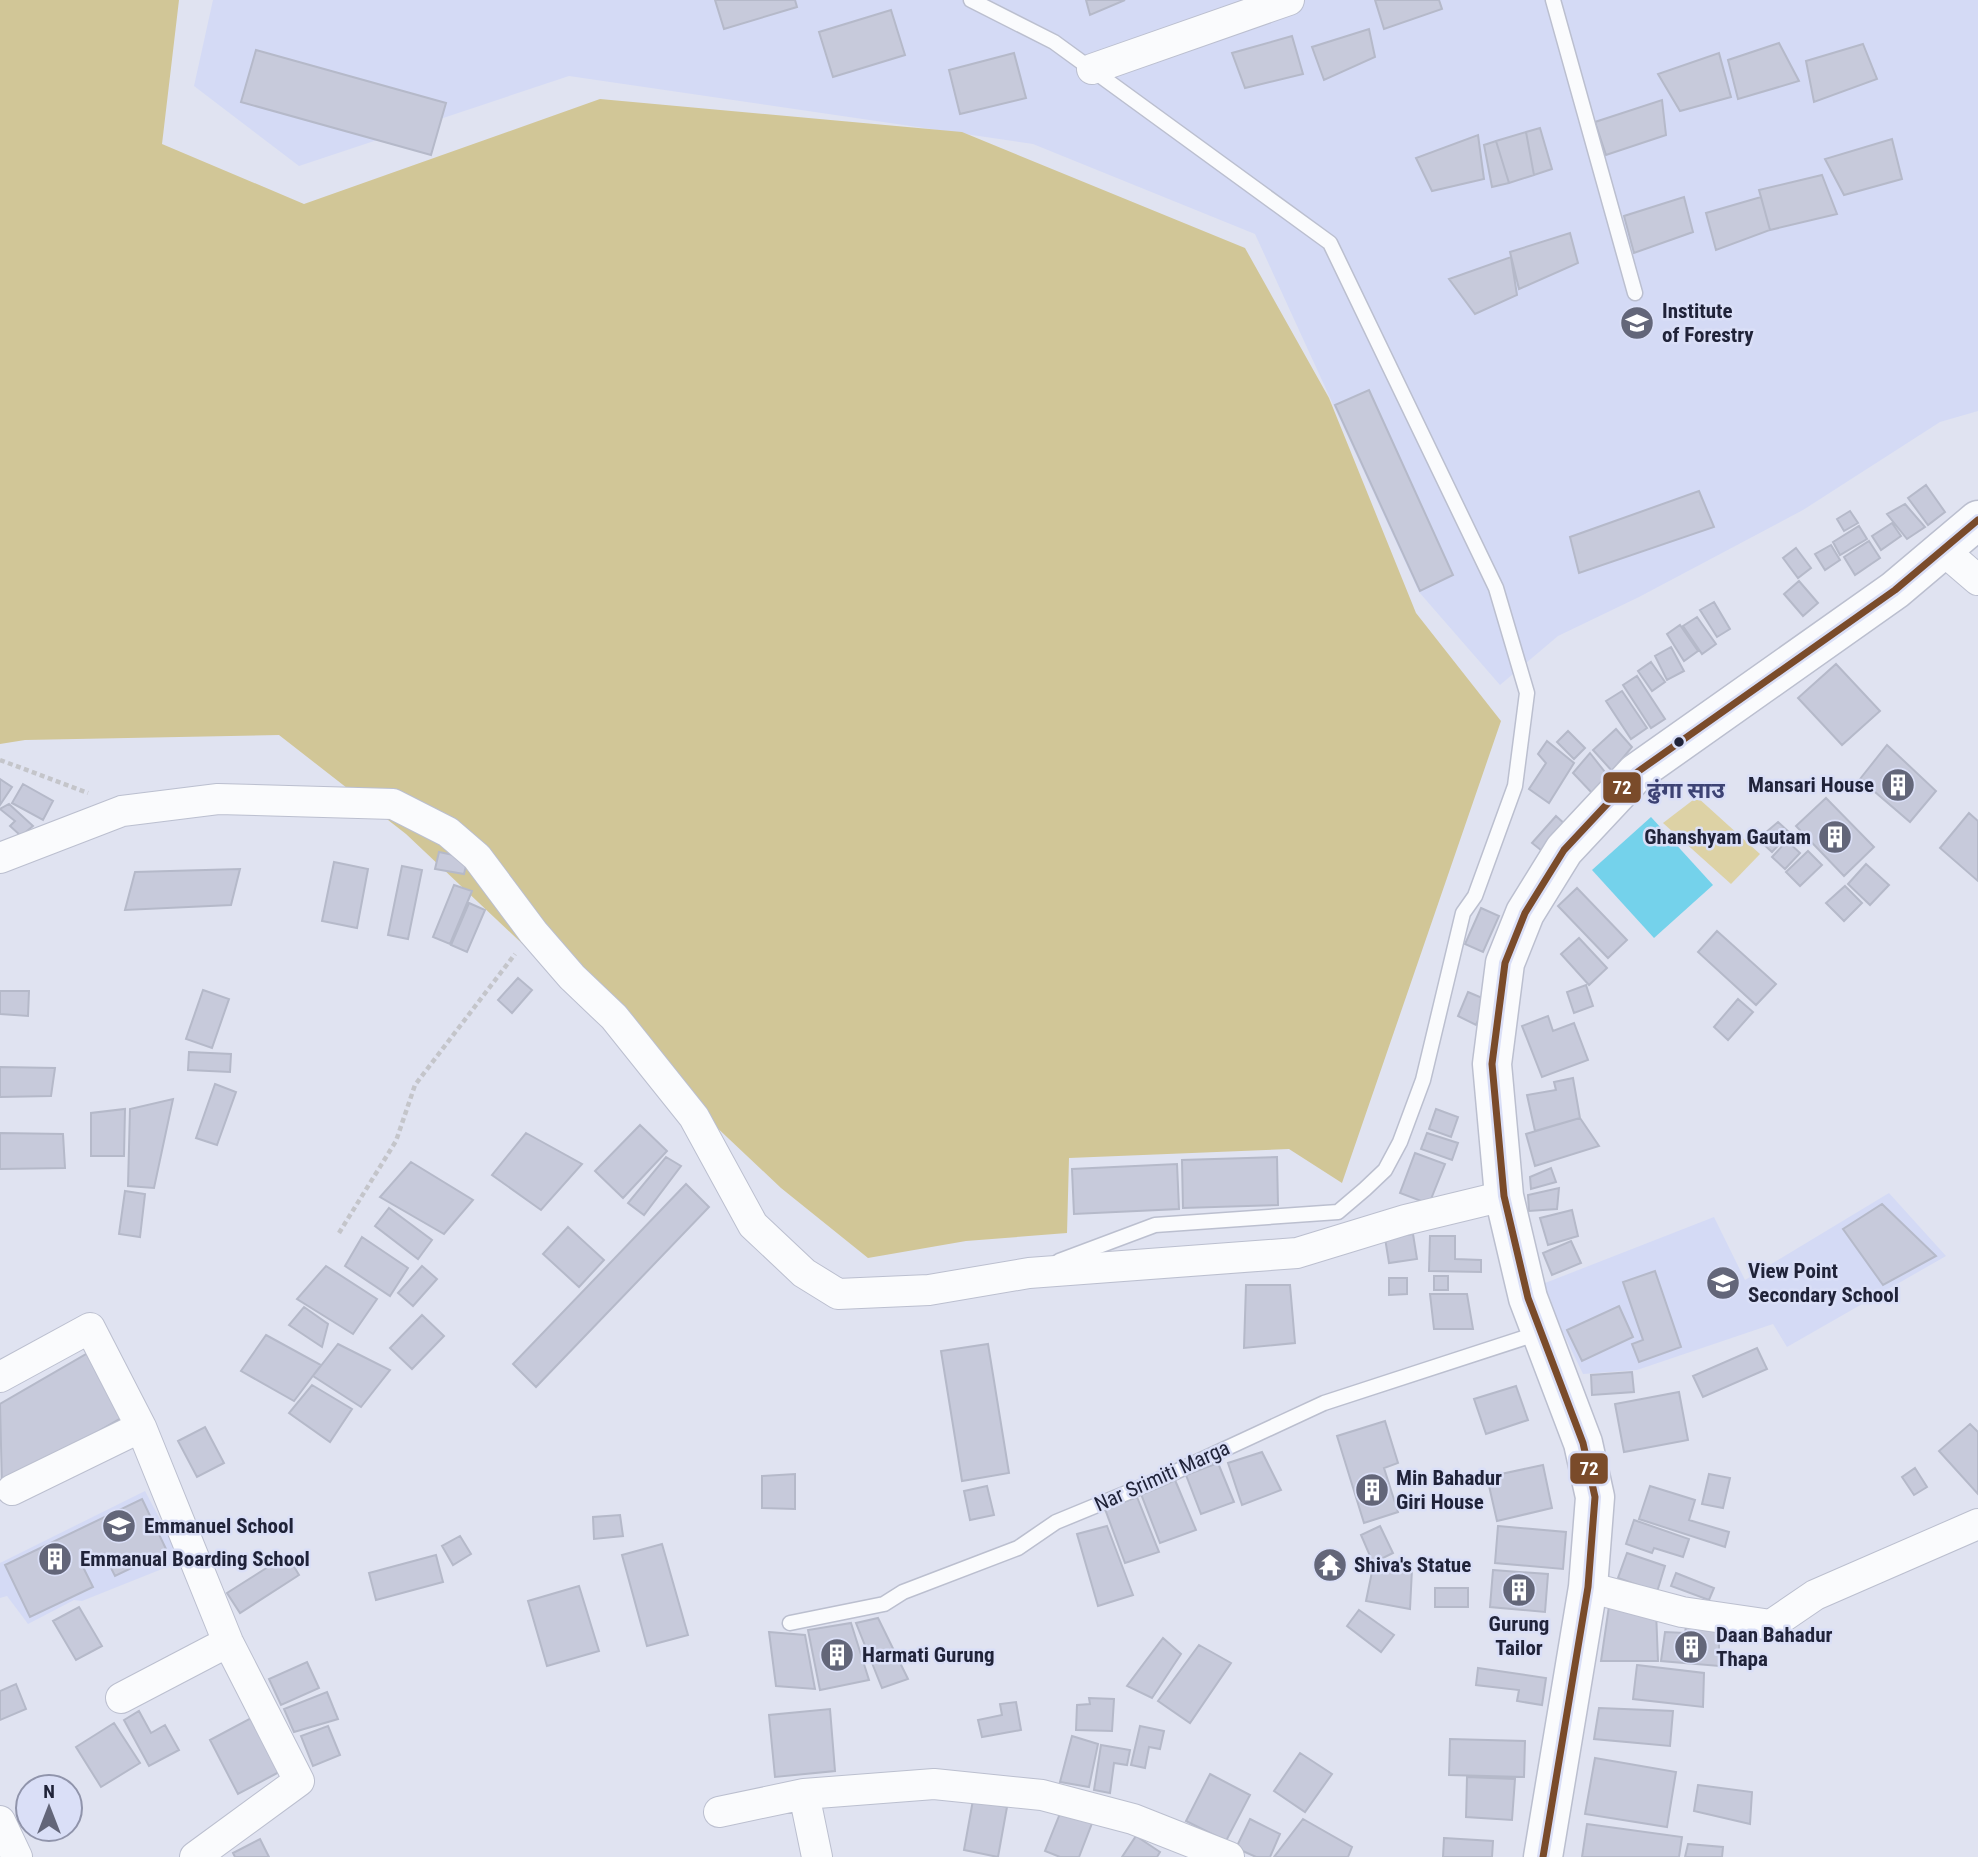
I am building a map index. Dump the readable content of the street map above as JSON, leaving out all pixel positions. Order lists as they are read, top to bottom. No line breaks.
{"streets":{"lane":["Nar Srimiti Marga"]},"districts":["ढुंगा साउ"],"places":{"school or university":["Institute of Forestry","View Point Secondary School","Emmanuel School"],"building":["Mansari House","Ghanshyam Gautam","Min Bahadur Giri House","Emmanual Boarding School","Gurung Tailor","Daan Bahadur Thapa","Harmati Gurung"],"temple":["Shiva's Statue"]},"lines":["transit line 72"],"north":"top"}
